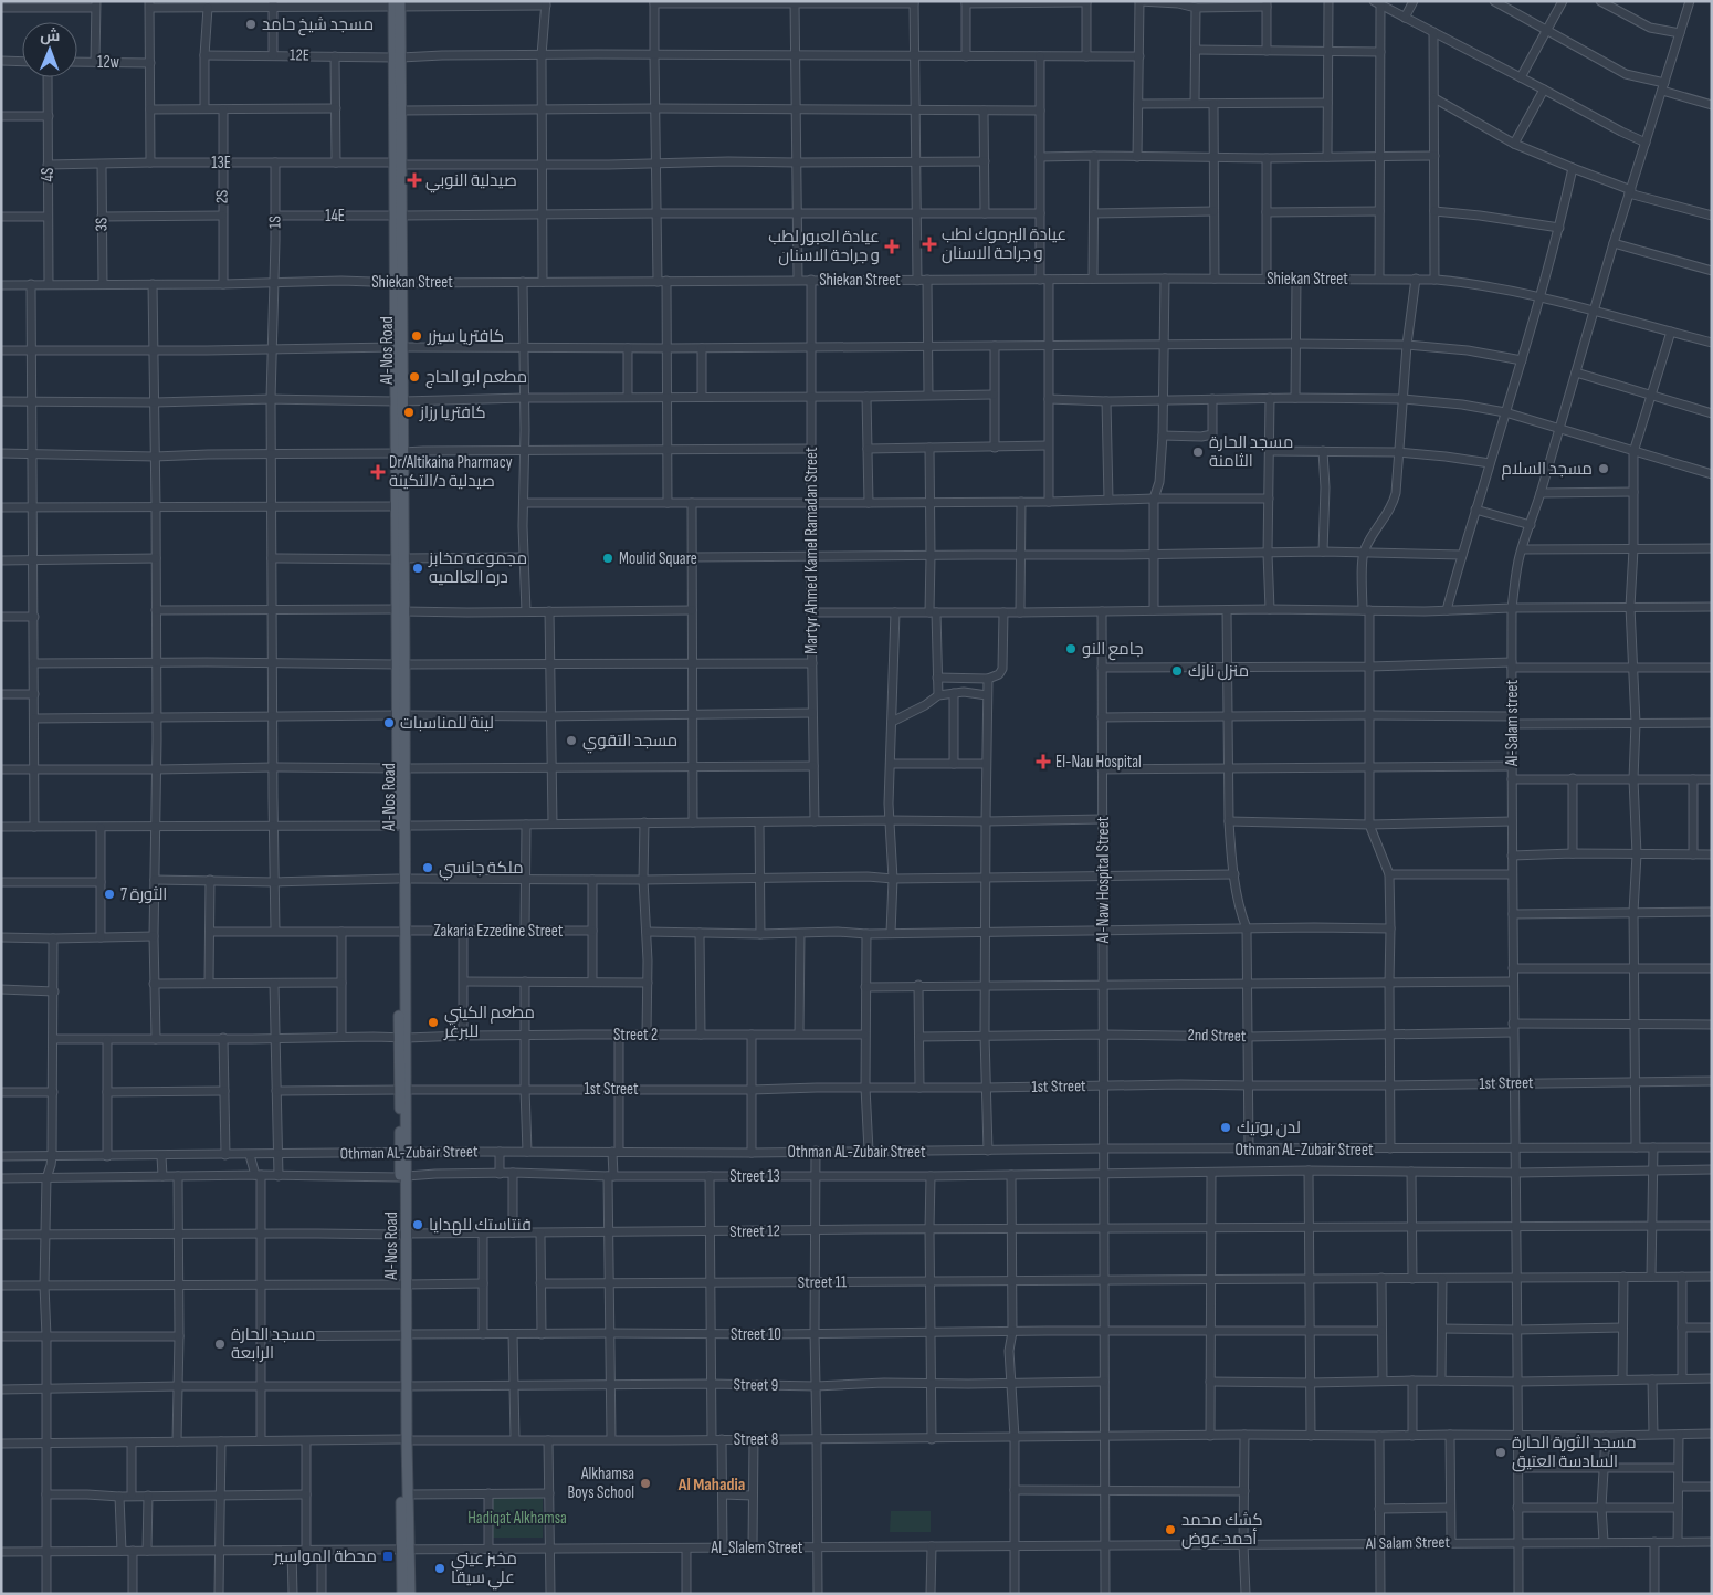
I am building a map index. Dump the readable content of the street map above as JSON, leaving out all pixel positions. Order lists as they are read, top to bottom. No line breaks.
{"streets":{"main road":["Al-Nos Road"],"street":["12E","12w","13E","4S","2S","14E","1S","3S","Shiekan Street","Martyr Ahmed Kamel Ramadan Street","Al-Salam street","Al-Naw Hospital Street","Zakaria Ezzedine Street","Street 2","2nd Street","1st Street","Othman AL-Zubair Street","Street 13","Street 12","Street 11","Street 10","Street 9","Street 8","Al Salam Street","Al_Slalem Street"]},"crossings":[["12E","Al-Nos Road"],["13E","4S"],["13E","2S"],["13E","1S"],["13E","3S"],["13E","Al-Nos Road"],["4S","Shiekan Street"],["2S","Shiekan Street"],["14E","1S"],["14E","Al-Nos Road"],["1S","Shiekan Street"],["1S","Zakaria Ezzedine Street"],["3S","Shiekan Street"],["Shiekan Street","Al-Nos Road"],["Shiekan Street","Martyr Ahmed Kamel Ramadan Street"],["Shiekan Street","Al-Salam street"],["Al-Nos Road","Zakaria Ezzedine Street"],["Al-Nos Road","Street 2"],["Al-Nos Road","1st Street"],["Al-Nos Road","Othman AL-Zubair Street"],["Al-Nos Road","Street 13"],["Al-Nos Road","Street 12"],["Al-Nos Road","Street 10"],["Al-Nos Road","Street 9"],["Al-Nos Road","Street 8"],["Al-Nos Road","Al_Slalem Street"],["Al-Salam street","2nd Street"],["Al-Salam street","1st Street"],["Al-Salam street","Othman AL-Zubair Street"],["Al-Salam street","Street 13"],["Al-Salam street","Street 12"],["Al-Salam street","Street 11"],["Al-Salam street","Street 8"],["Al-Salam street","Al Salam Street"],["Al-Naw Hospital Street","2nd Street"],["Al-Naw Hospital Street","1st Street"],["Al-Naw Hospital Street","Othman AL-Zubair Street"],["Al-Naw Hospital Street","Street 13"],["Al-Naw Hospital Street","Street 12"],["Al-Naw Hospital Street","Street 11"],["Al-Naw Hospital Street","Street 10"],["Al-Naw Hospital Street","Street 9"],["Al-Naw Hospital Street","Street 8"],["Al-Naw Hospital Street","Al Salam Street"],["Al-Naw Hospital Street","Al_Slalem Street"],["Al Salam Street","Al_Slalem Street"]],"districts":["Al Mahadia"],"parks":["Hadiqat Alkhamsa"],"places":{"other":["مسجد شيخ حامد","كافتريا سيزر","مطعم ابو الحاج","كافتريا رزاز","مسجد الحارة الثامنة","مسجد السلام","Moulid Square","مجموعه مخابز دره العالميه","جامع النو","منزل نازك","لينة للمناسبات","مسجد التقوي","ملكة جانسي","الثورة 7","مطعم الكيني للبرغر","لدن بوتيك","فنتاستك للهدايا","مسجد الحارة الرابعة","مسجد الثورة الحارة السادسة العتيق","Alkhamsa Boys School","كشك محمد أحمد عوض","مخبز عيني علي سيقا"],"health":["صيدلية النوبي","عيادة اليرموك لطب و جراحة الاسنان","عيادة العبور لطب و جراحة الاسنان","Dr/Altikaina Pharmacy صيدلية د/التكينة","El-Nau Hospital"],"transit":["محطة المواسير"]},"north":"top"}
